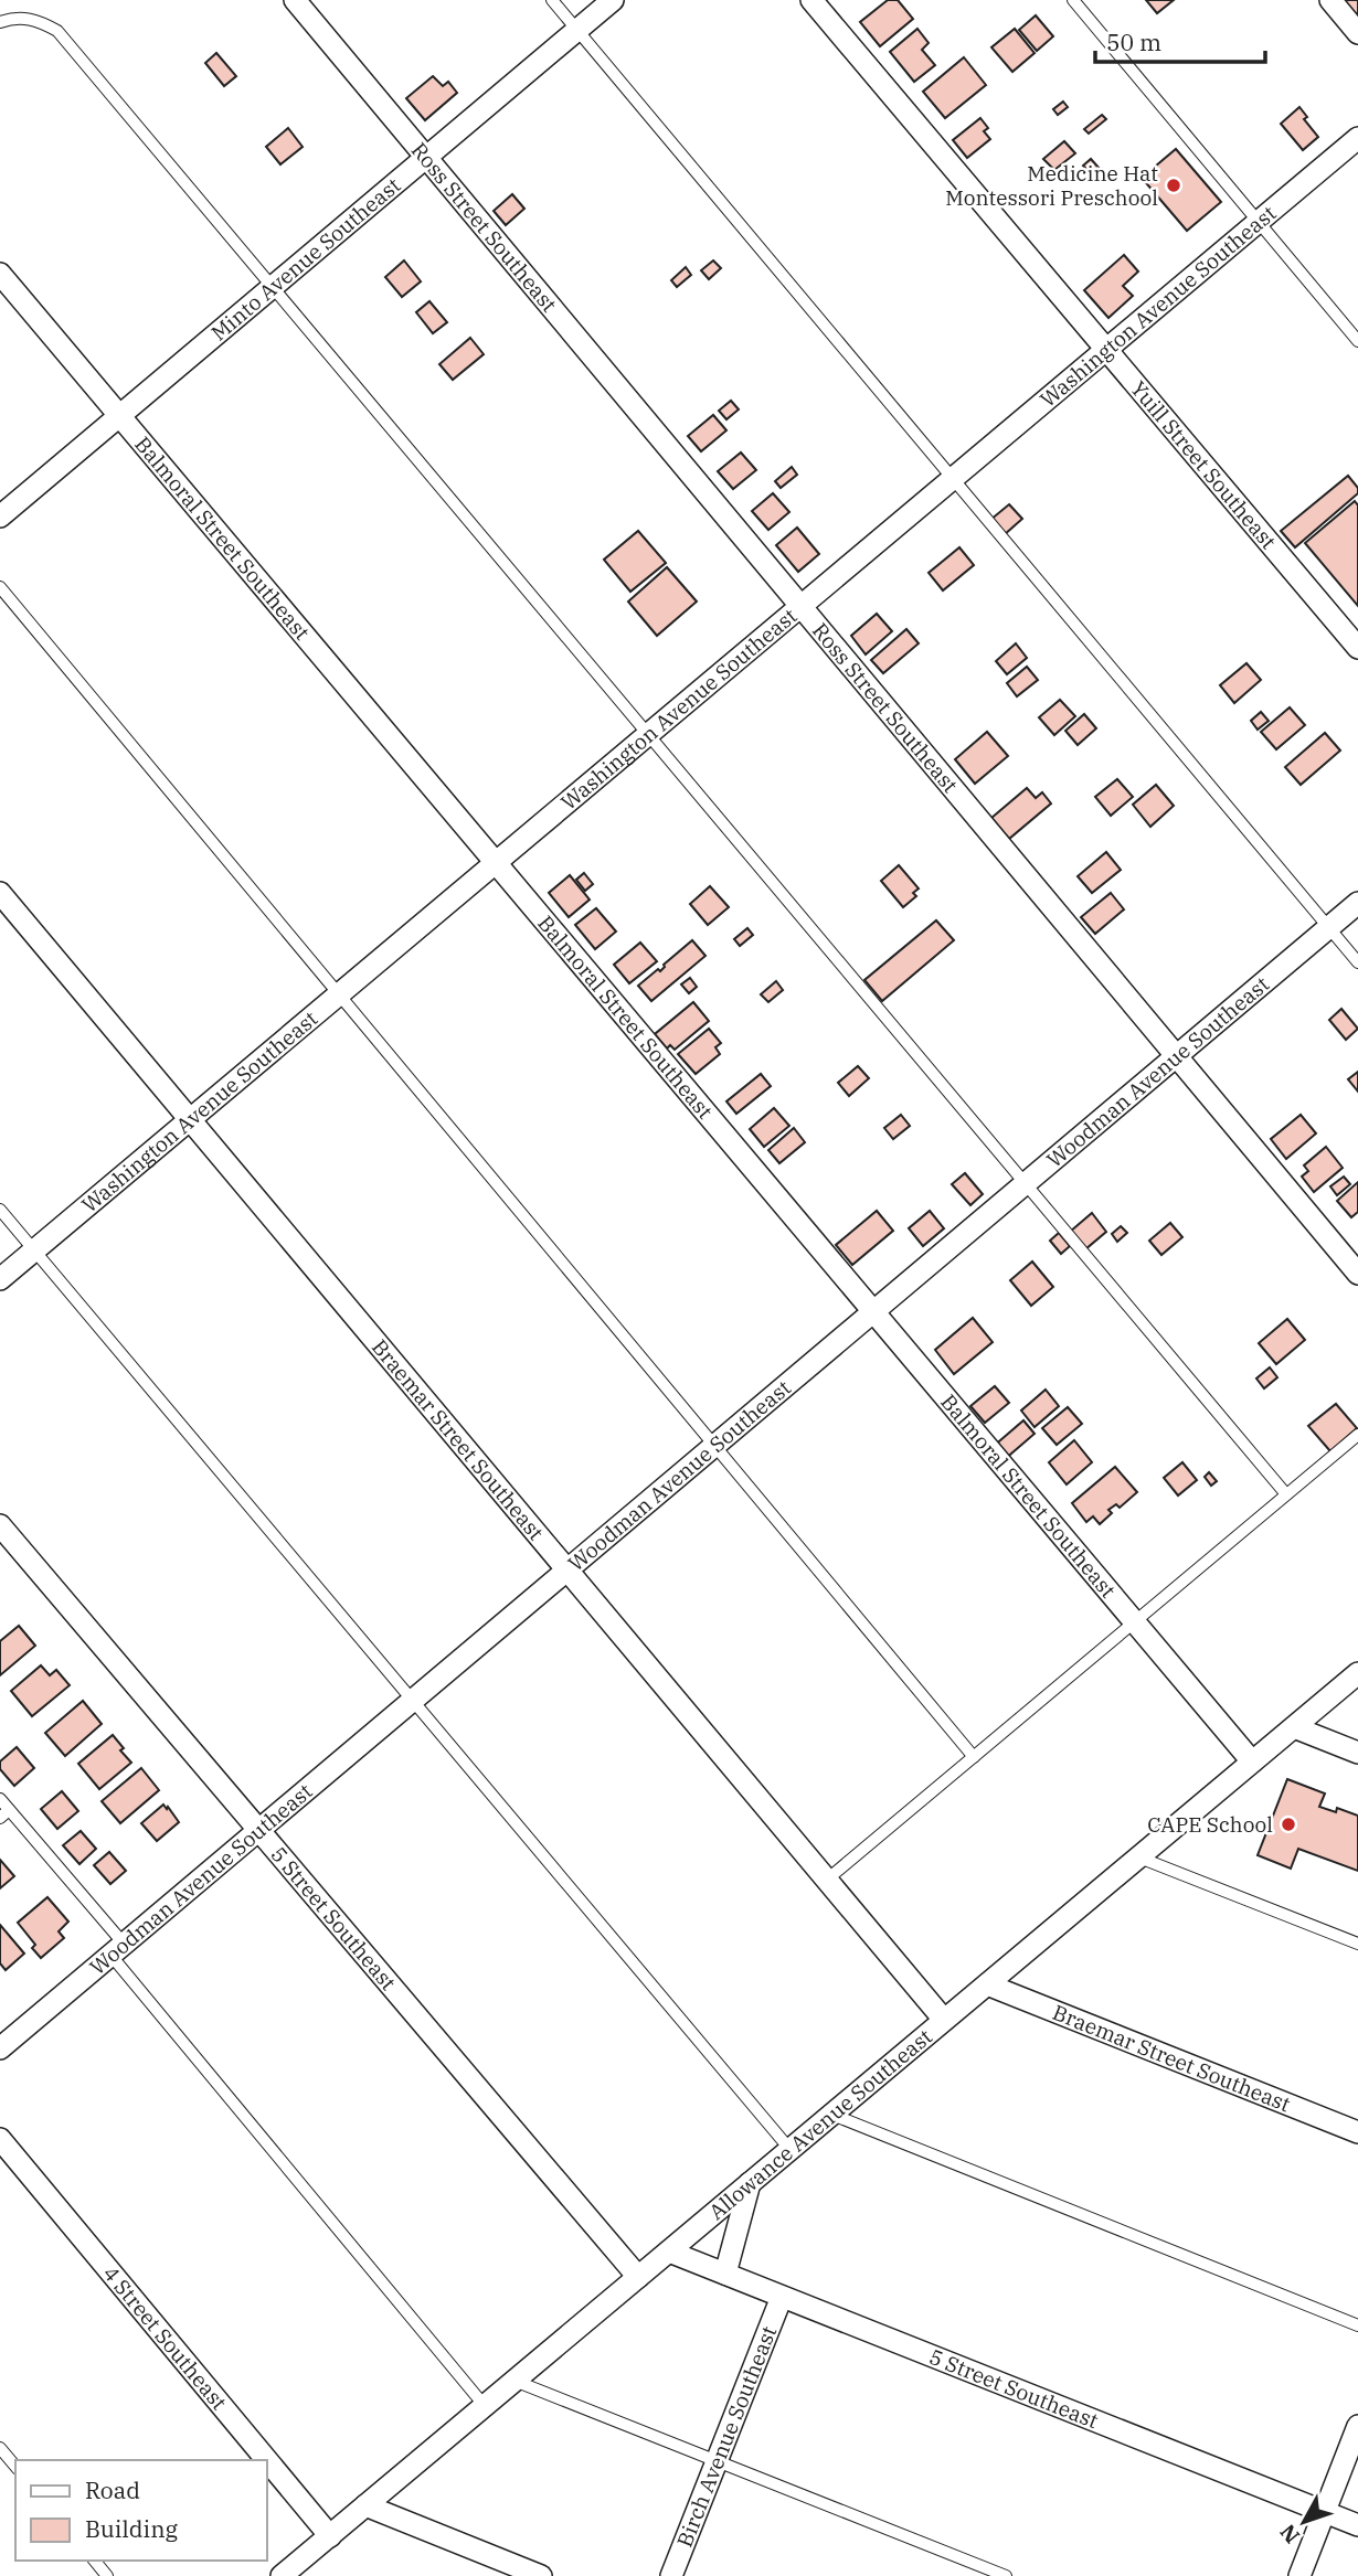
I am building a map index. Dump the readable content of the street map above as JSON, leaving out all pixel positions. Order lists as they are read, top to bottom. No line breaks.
{"streets":{"street":["Ross Street Southeast","Minto Avenue Southeast","Washington Avenue Southeast","Yuill Street Southeast","Balmoral Street Southeast","Woodman Avenue Southeast","Braemar Street Southeast","5 Street Southeast","Allowance Avenue Southeast","4 Street Southeast","Birch Avenue Southeast"]},"crossings":[["Ross Street Southeast","Minto Avenue Southeast"],["Ross Street Southeast","Washington Avenue Southeast"],["Ross Street Southeast","Woodman Avenue Southeast"],["Minto Avenue Southeast","Balmoral Street Southeast"],["Washington Avenue Southeast","Yuill Street Southeast"],["Washington Avenue Southeast","Balmoral Street Southeast"],["Washington Avenue Southeast","Braemar Street Southeast"],["Balmoral Street Southeast","Woodman Avenue Southeast"],["Balmoral Street Southeast","Allowance Avenue Southeast"],["Woodman Avenue Southeast","Braemar Street Southeast"],["Woodman Avenue Southeast","5 Street Southeast"],["Braemar Street Southeast","Allowance Avenue Southeast"],["5 Street Southeast","Allowance Avenue Southeast"],["5 Street Southeast","Birch Avenue Southeast"],["Allowance Avenue Southeast","4 Street Southeast"]],"places":["Medicine Hat Montessori Preschool","CAPE School"],"legend":["Road","Building"],"scale_bar":"50 m","north":"bottom left"}
